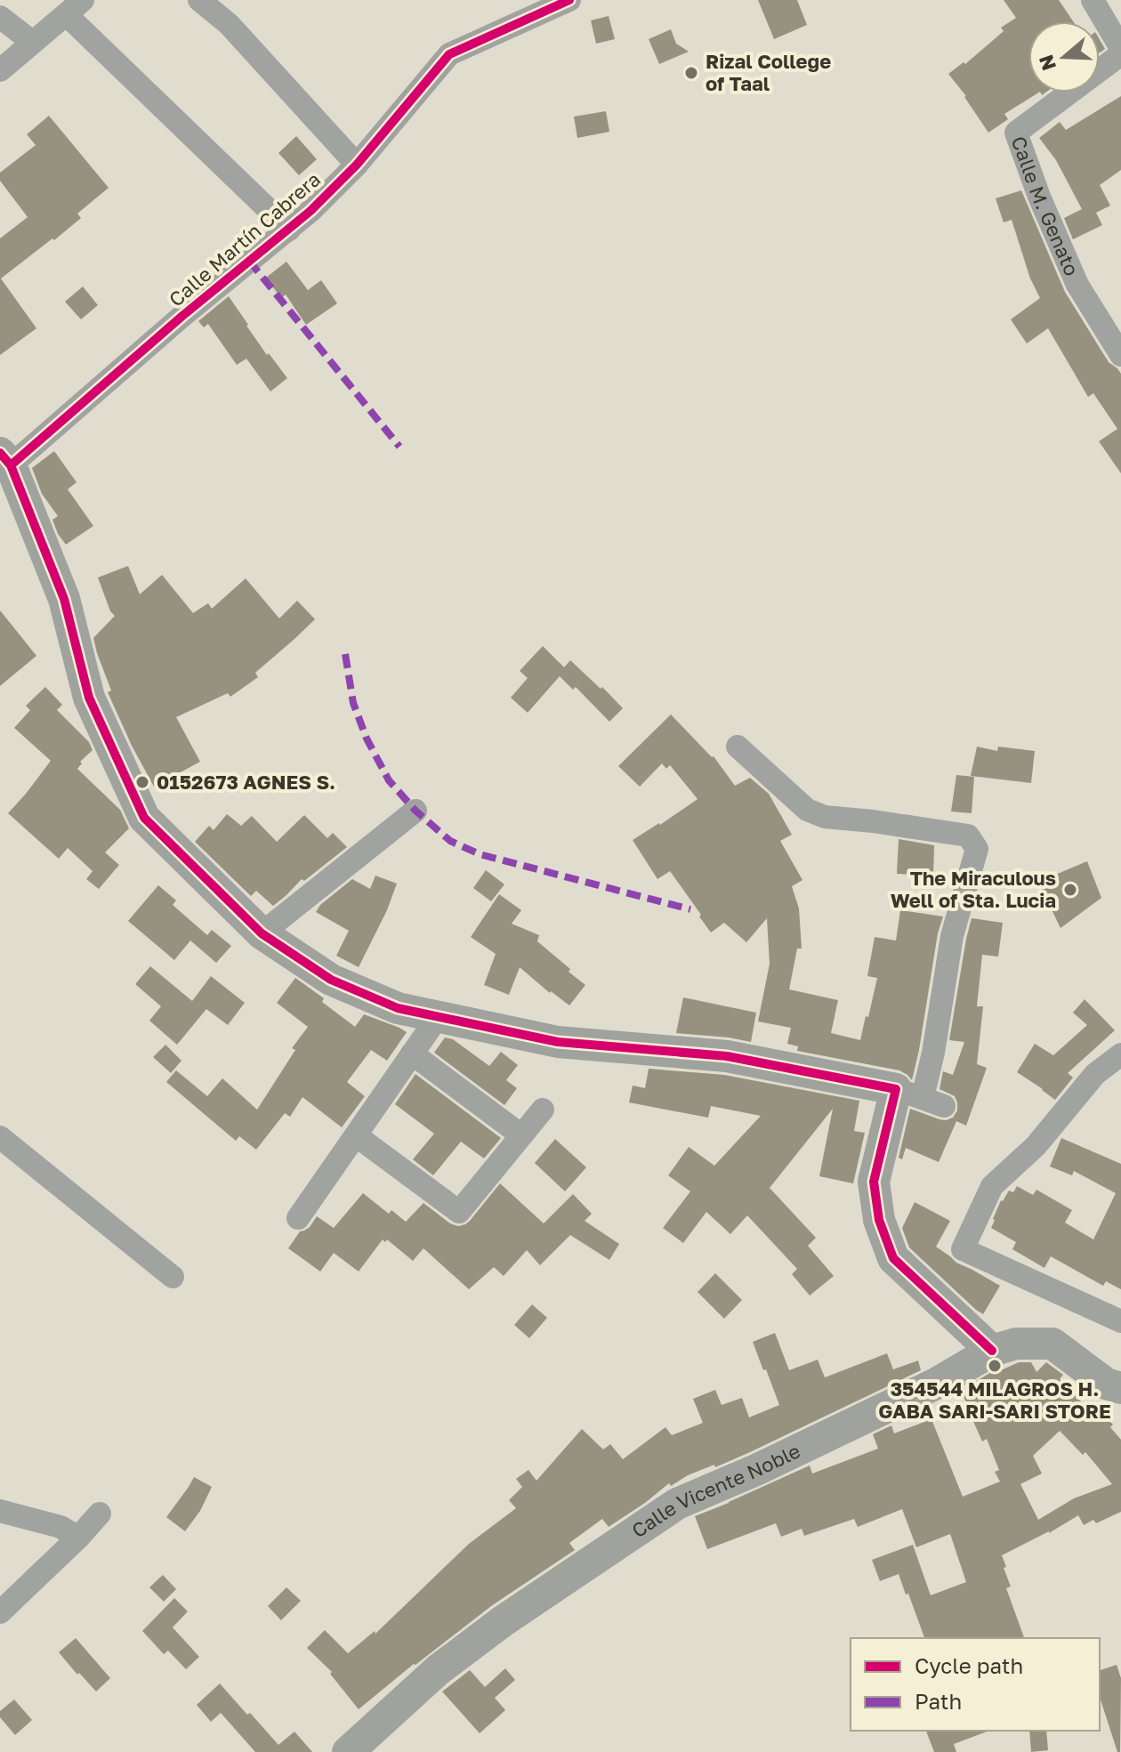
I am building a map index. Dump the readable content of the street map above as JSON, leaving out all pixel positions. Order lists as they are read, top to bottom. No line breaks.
{"streets":{"street":["Calle M. Genato","Calle Martín Cabrera","Calle Vicente Noble"]},"places":["Rizal College of Taal","0152673 AGNES S.","The Miraculous Well of Sta. Lucia","354544 MILAGROS H. GABA SARI-SARI STORE"],"legend":["Cycle path","Path"],"north":"left"}
